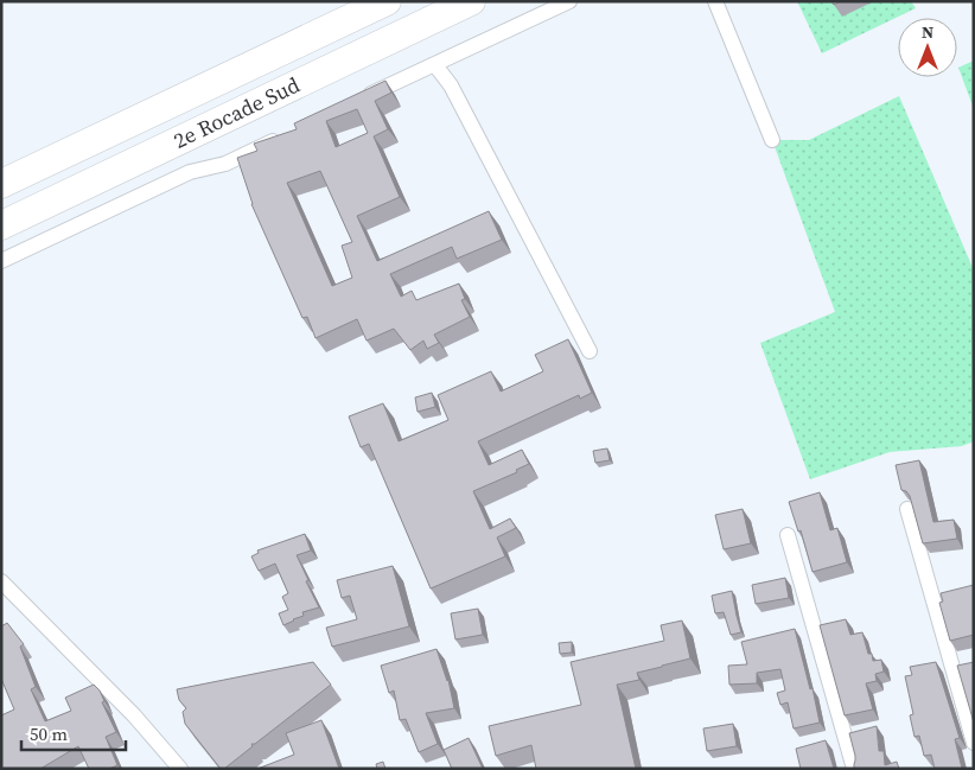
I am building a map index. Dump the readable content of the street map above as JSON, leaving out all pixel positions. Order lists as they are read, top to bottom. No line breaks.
{"streets":{"highway":["2e Rocade Sud"]},"scale_bar":"50 m","north":"top"}
